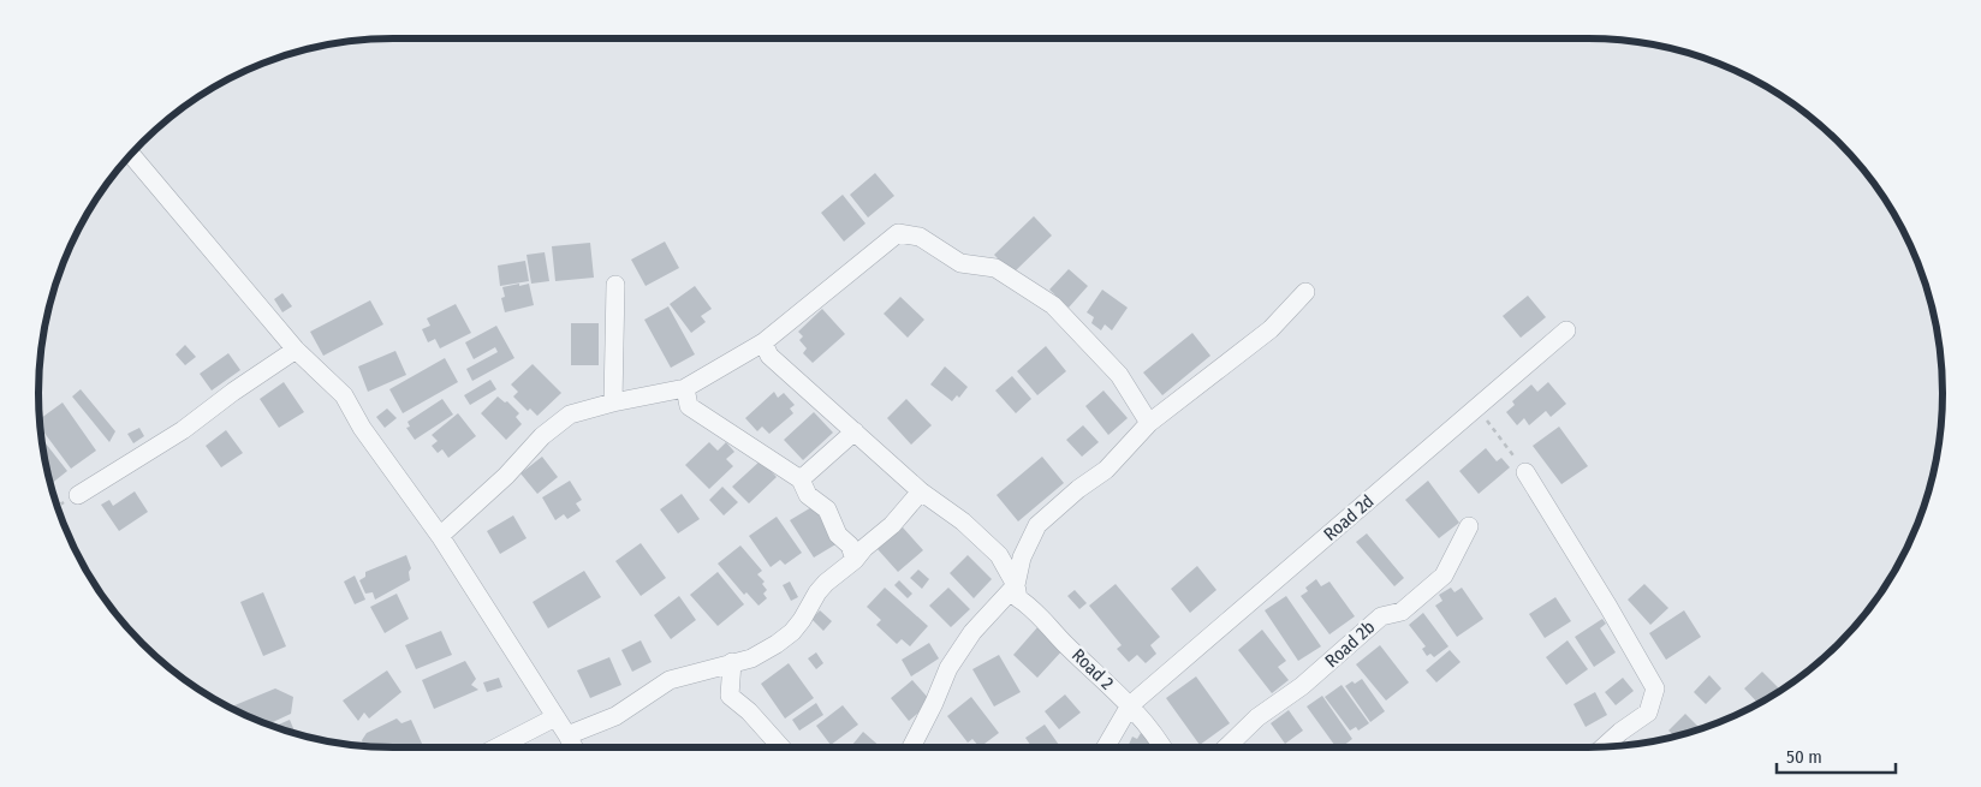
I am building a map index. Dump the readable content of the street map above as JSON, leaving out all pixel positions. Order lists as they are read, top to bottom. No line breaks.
{"streets":{"street":["Road 2d","Road 2b","Road 2"]},"crossings":[["Road 2d","Road 2"]],"scale_bar":"50 m"}
